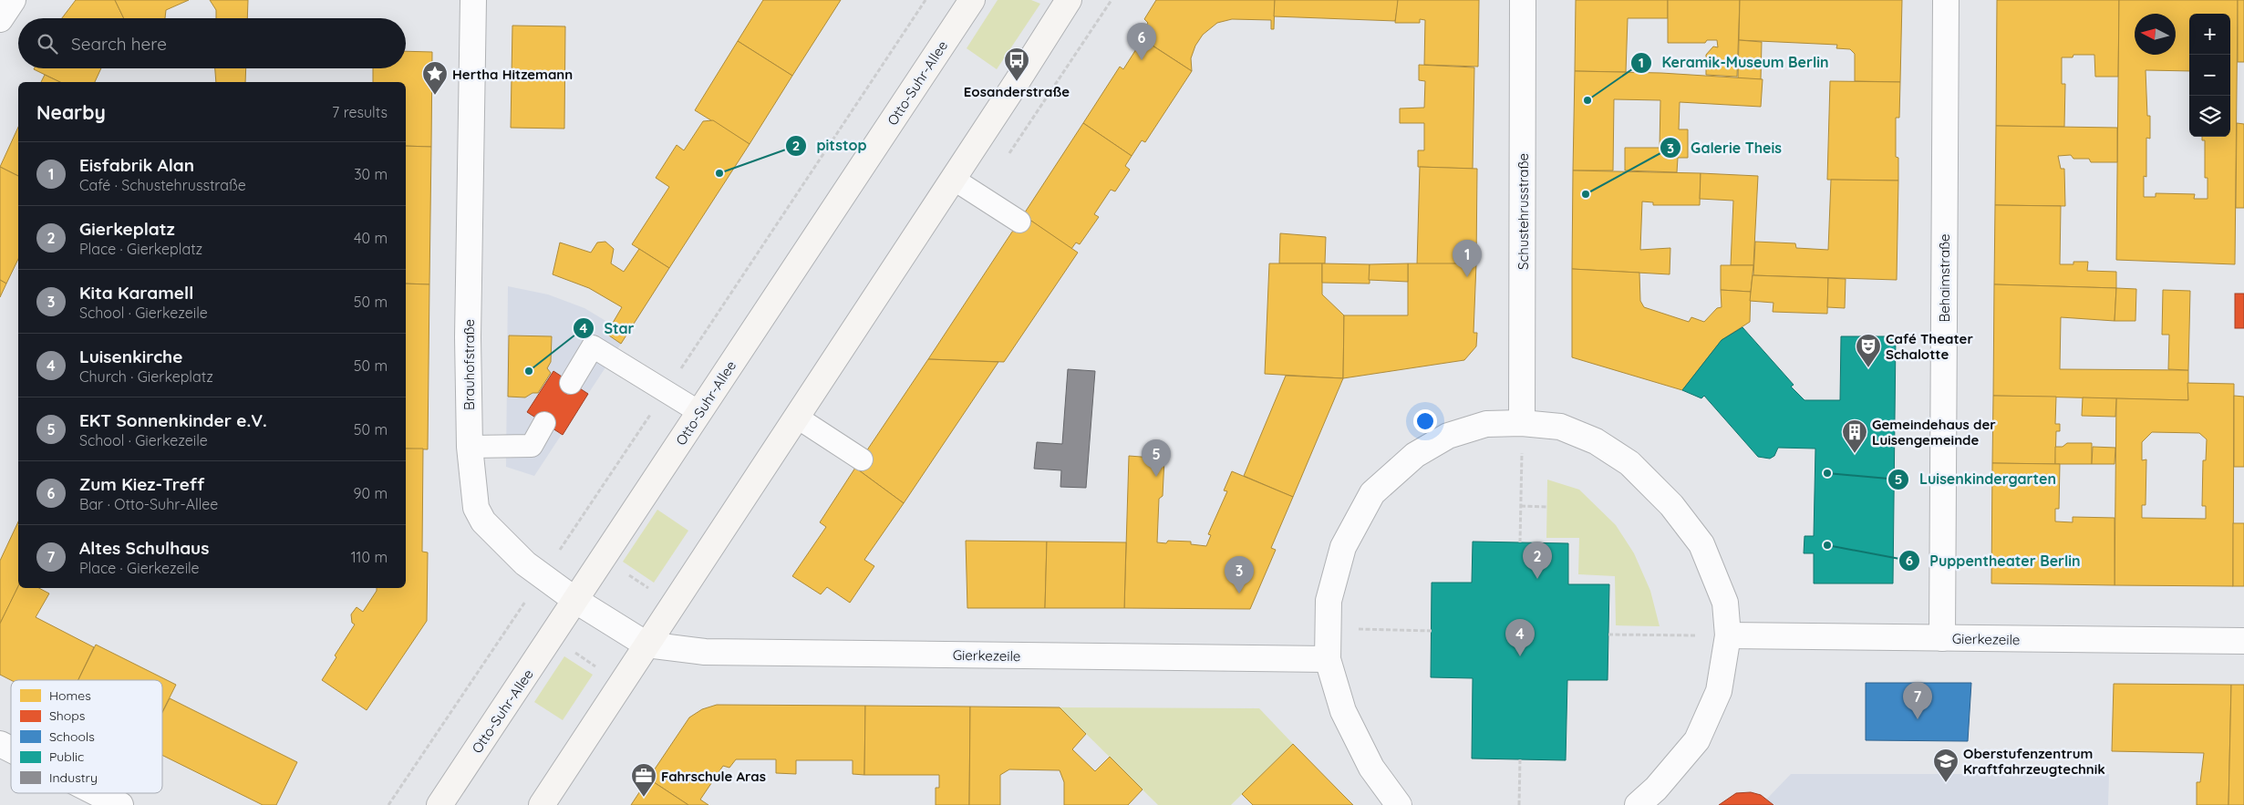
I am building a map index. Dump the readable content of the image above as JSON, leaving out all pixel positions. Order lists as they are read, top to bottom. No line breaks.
{"streets":{"main road":["Otto-Suhr-Allee"],"street":["Schustehrusstraße","Behaimstraße","Brauhofstraße","Gierkezeile"]},"crossings":[["Otto-Suhr-Allee","Brauhofstraße"],["Behaimstraße","Gierkezeile"],["Brauhofstraße","Gierkezeile"]],"places":{"bus stop":["Eosanderstraße"],"place":["Hertha Hitzemann"],"other":["Keramik-Museum Berlin","pitstop","Galerie Theis","Star","Luisenkindergarten","Puppentheater Berlin"],"theatre":["Café Theater Schalotte"],"building":["Gemeindehaus der Luisengemeinde"],"school or university":["Oberstufenzentrum Kraftfahrzeugtechnik"],"office":["Fahrschule Aras"]},"legend":["Homes","Shops","Schools","Public","Industry"],"north":"left","page":{"map_buttons":["+","−"],"search":"Search here","pins":["6","1","5","2","3","4","7"],"heading":["Nearby","7 results"],"list":[{"mark":"1","name":"Eisfabrik Alan","note":"Café · Schustehrusstraße","value":"30 m"},{"mark":"2","name":"Gierkeplatz","note":"Place · Gierkeplatz","value":"40 m"},{"mark":"3","name":"Kita Karamell","note":"School · Gierkezeile","value":"50 m"},{"mark":"4","name":"Luisenkirche","note":"Church · Gierkeplatz","value":"50 m"},{"mark":"5","name":"EKT Sonnenkinder e.V.","note":"School · Gierkezeile","value":"50 m"},{"mark":"6","name":"Zum Kiez-Treff","note":"Bar · Otto-Suhr-Allee","value":"90 m"},{"mark":"7","name":"Altes Schulhaus","note":"Place · Gierkezeile","value":"110 m"}]}}
